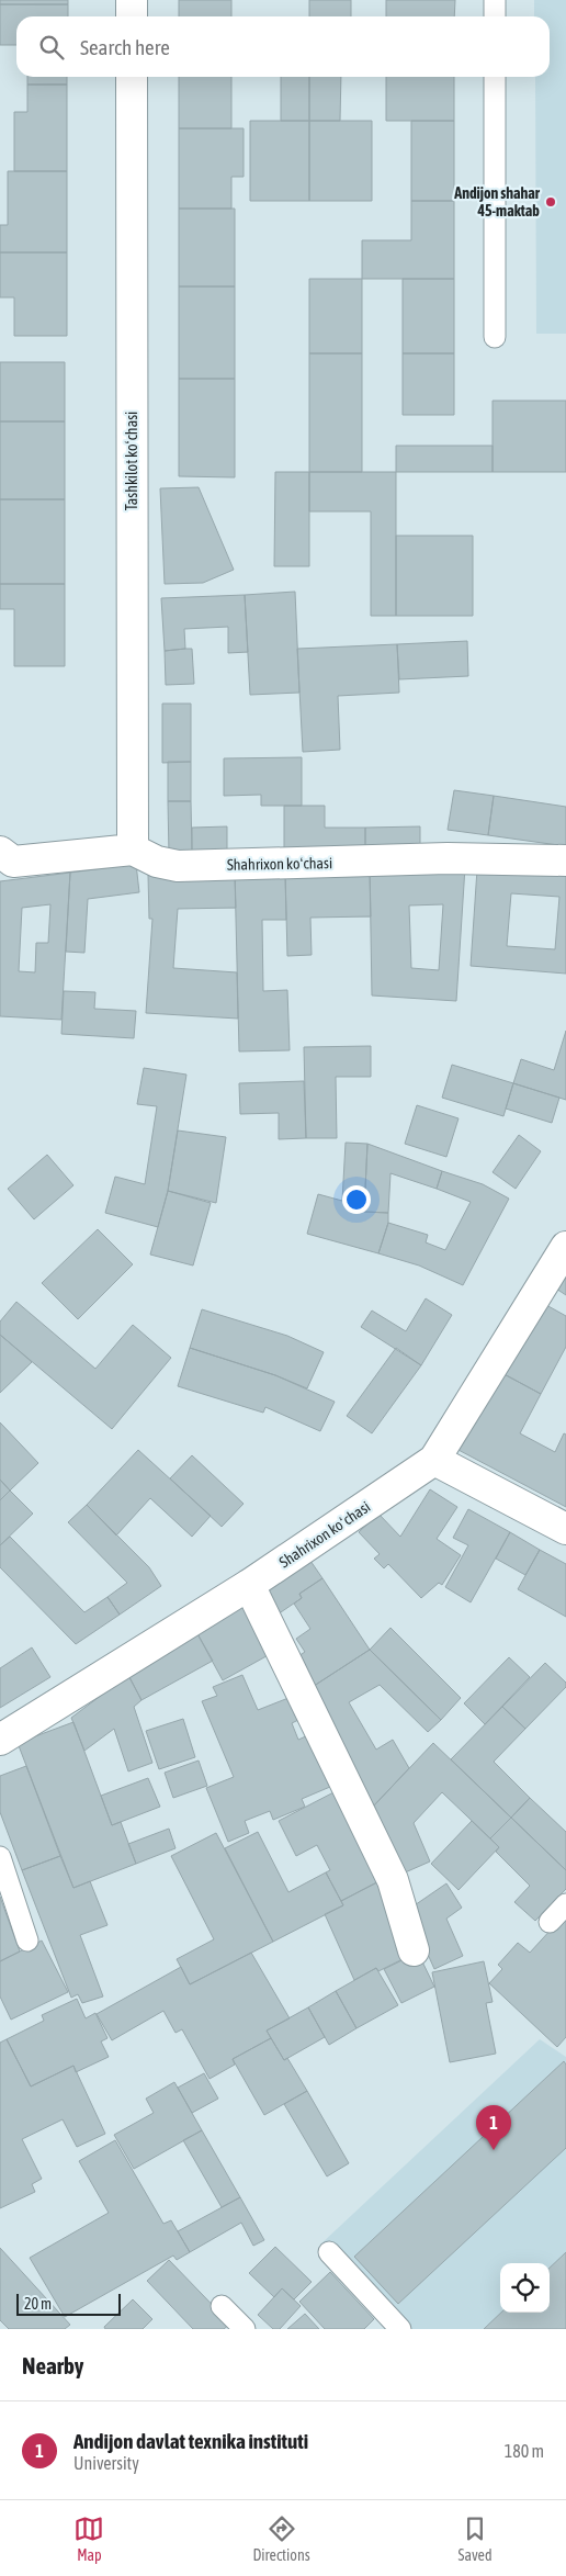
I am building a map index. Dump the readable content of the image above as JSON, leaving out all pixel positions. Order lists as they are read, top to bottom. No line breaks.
{"streets":{"street":["Tashkilot koʻchasi","Shahrixon koʻchasi"]},"crossings":[["Tashkilot koʻchasi","Shahrixon koʻchasi"]],"places":["Andijon shahar 45-maktab"],"scale_bar":"20 m","page":{"search":"Search here","pins":"1","scale":"20 m","heading":"Nearby","list":[{"mark":"1","name":"Andijon davlat texnika instituti","note":"University","value":"180 m"}],"nav":["Map","Directions","Saved"]}}
